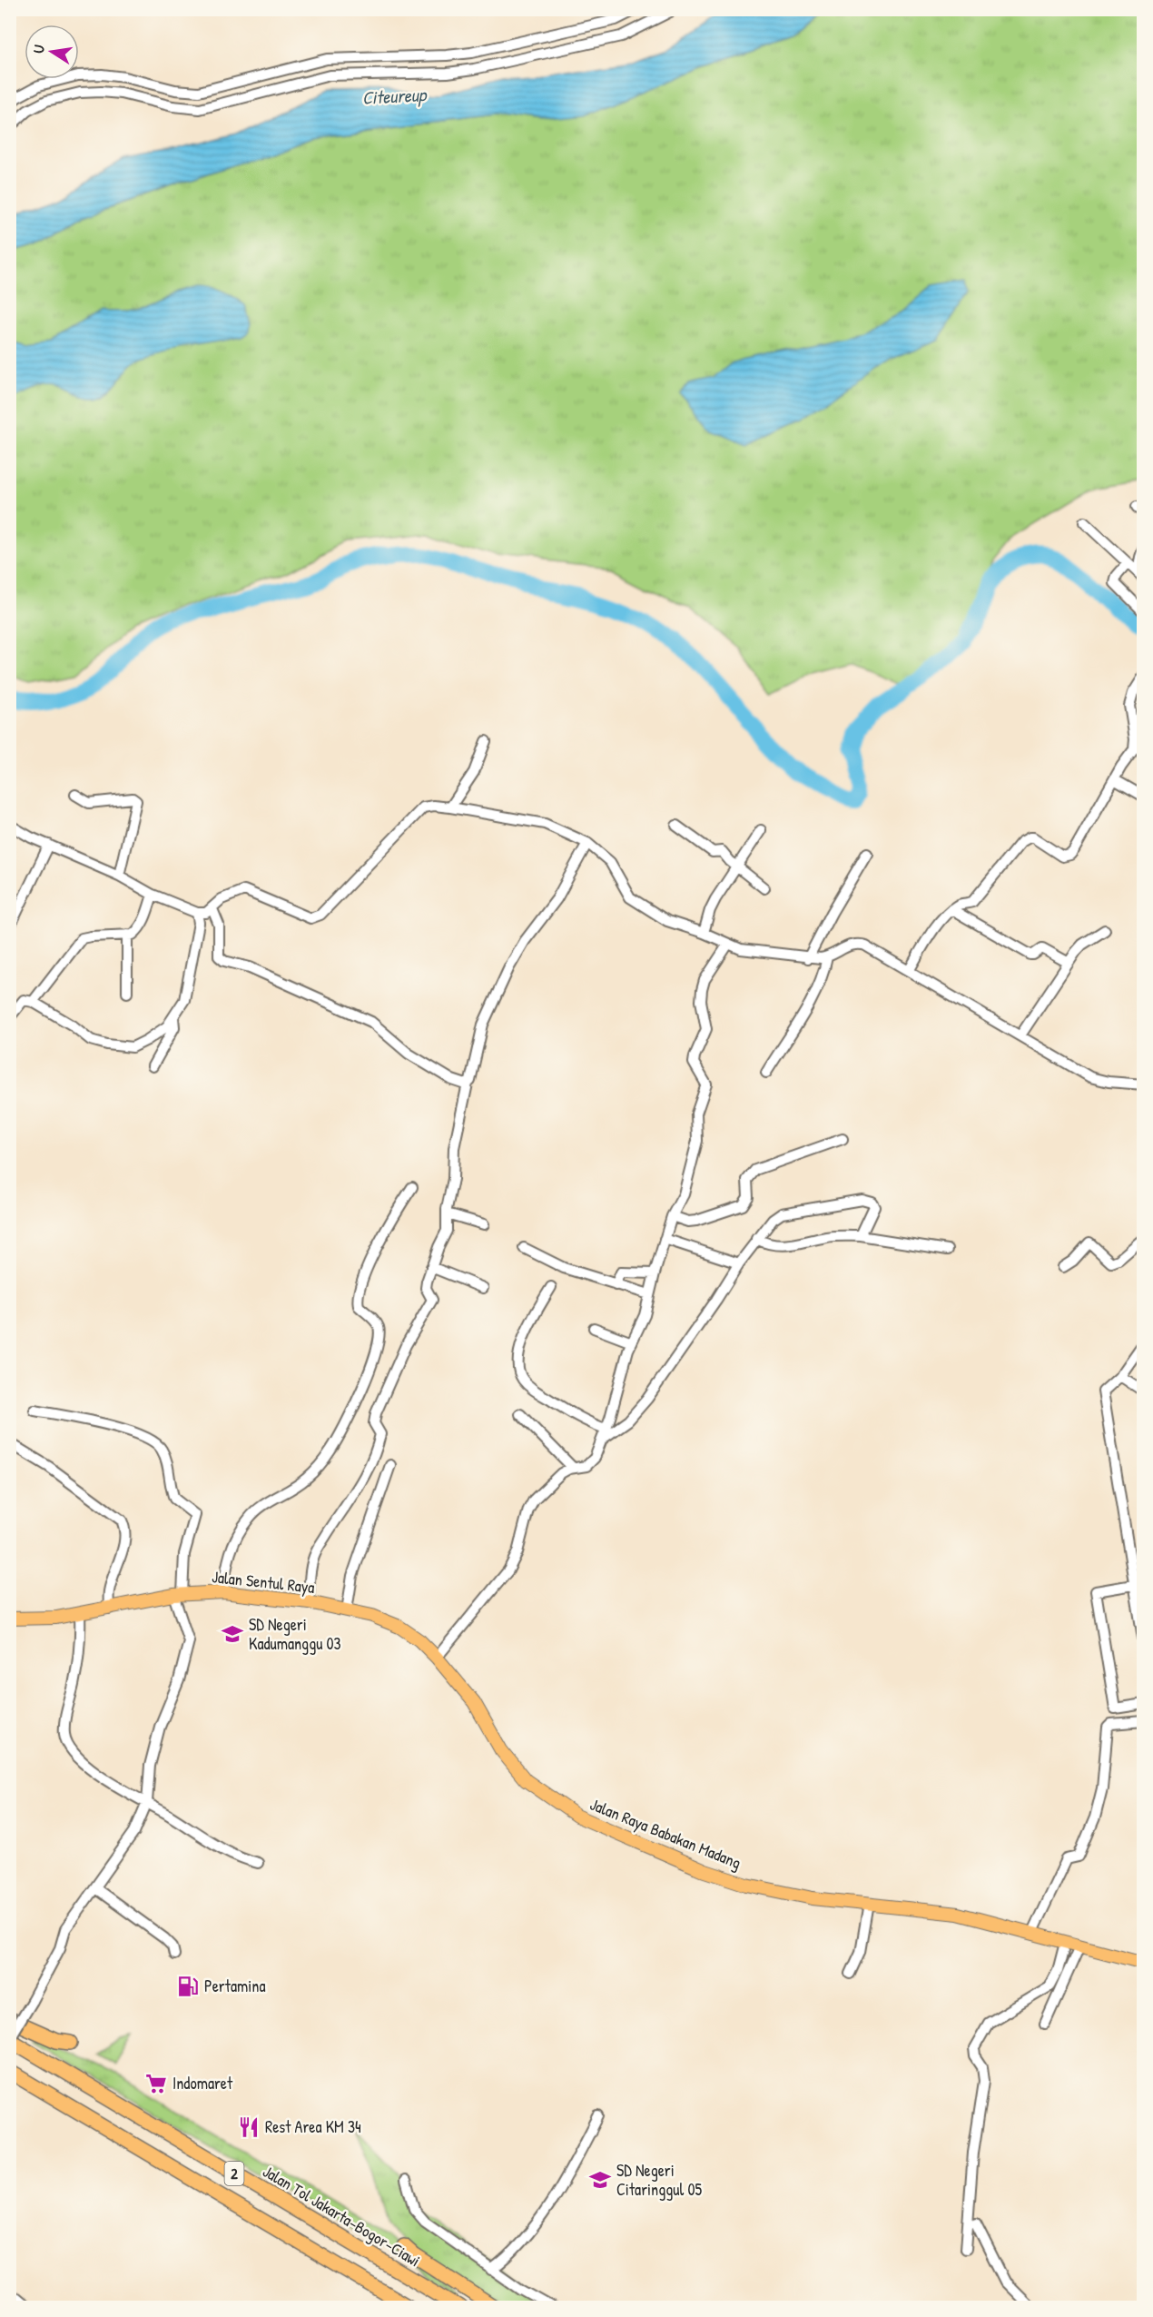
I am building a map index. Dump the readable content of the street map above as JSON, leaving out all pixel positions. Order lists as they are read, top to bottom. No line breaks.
{"streets":{"highway":["2","Jalan Tol Jakarta–Bogor–Ciawi"],"main road":["Jalan Sentul Raya","Jalan Raya Babakan Madang"]},"crossings":[["Jalan Sentul Raya","Jalan Raya Babakan Madang"]],"water":["Citeureup"],"places":{"school or university":["SD Negeri Kadumanggu 03","SD Negeri Citaringgul 05"],"fuel station":["Pertamina"],"supermarket":["Indomaret"],"restaurant":["Rest Area KM 34"]},"north":"left"}
